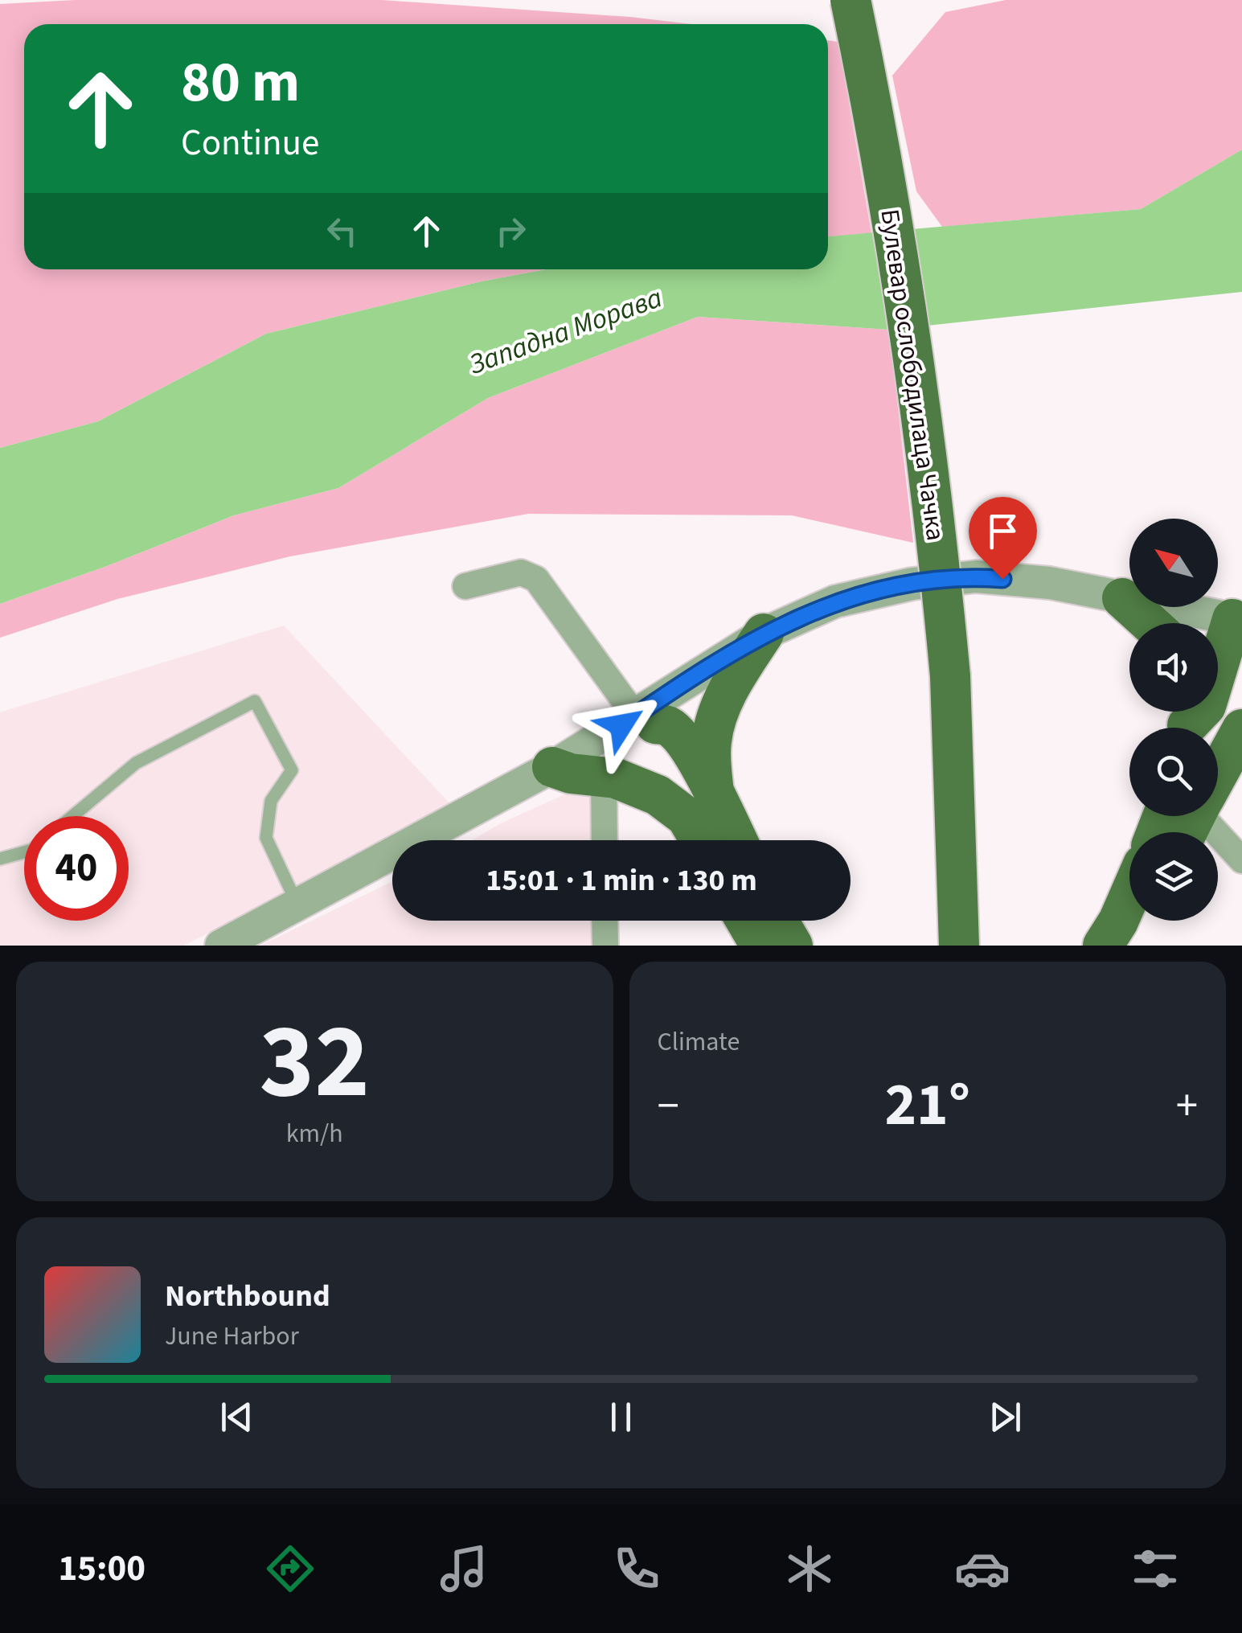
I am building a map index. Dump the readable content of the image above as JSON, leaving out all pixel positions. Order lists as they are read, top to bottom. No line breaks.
{"streets":{"main road":["Булевар ослободилаца Чачка"]},"water":["Западна Морава"],"north":"top left","page":{"turn":["80 m","Continue"],"limit":"40","trip":"15:01 · 1 min · 130 m","tile":[["32","km/h"],"Climate"],"heat":["−","21°","+"],"song":["Northbound","June Harbor"],"tabs":"15:00"}}
